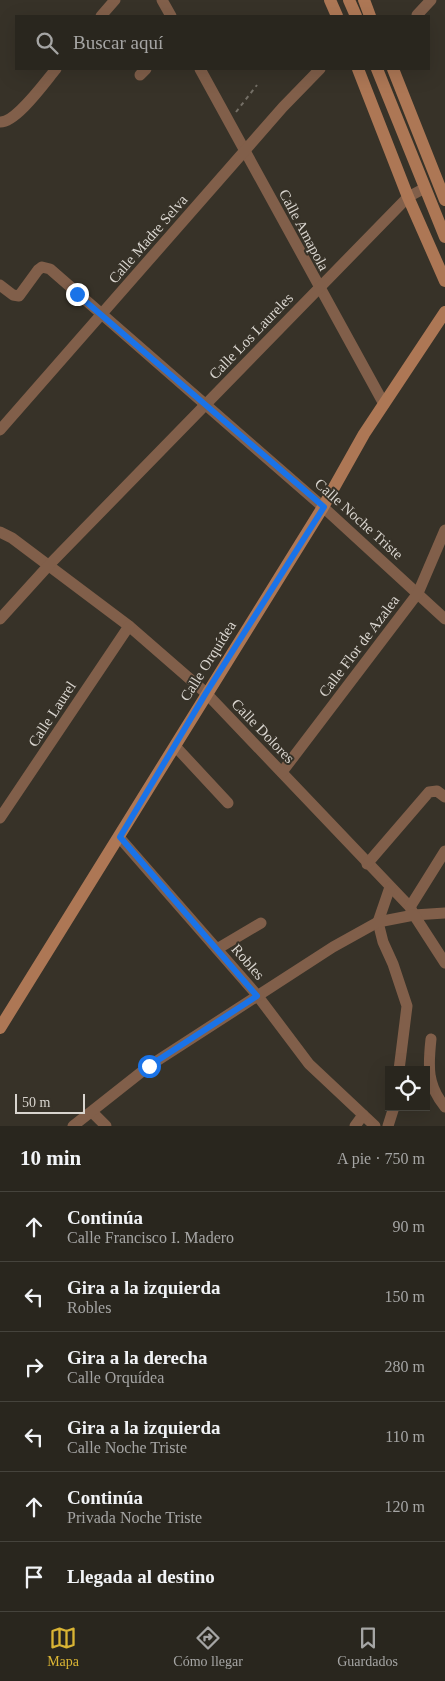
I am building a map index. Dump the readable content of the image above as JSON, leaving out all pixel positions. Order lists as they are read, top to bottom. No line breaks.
{"streets":{"street":["Calle Amapola","Calle Madre Selva","Calle Los Laureles","Calle Noche Triste","Calle Flor de Azalea","Calle Orquídea","Calle Laurel","Calle Dolores","Robles"]},"crossings":[["Calle Amapola","Calle Madre Selva"],["Calle Amapola","Calle Los Laureles"],["Calle Amapola","Calle Orquídea"],["Calle Madre Selva","Calle Noche Triste"],["Calle Los Laureles","Calle Noche Triste"],["Calle Los Laureles","Calle Dolores"],["Calle Noche Triste","Calle Flor de Azalea"],["Calle Noche Triste","Calle Orquídea"],["Calle Flor de Azalea","Calle Dolores"],["Calle Orquídea","Calle Dolores"],["Calle Orquídea","Robles"],["Calle Laurel","Calle Dolores"]],"scale_bar":"50 m","page":{"search":"Buscar aquí","scale":"50 m","heading":["10 min","A pie · 750 m"],"list":[["Continúa","Calle Francisco I. Madero","90 m"],["Gira a la izquierda","Robles","150 m"],["Gira a la derecha","Calle Orquídea","280 m"],["Gira a la izquierda","Calle Noche Triste","110 m"],["Continúa","Privada Noche Triste","120 m"],"Llegada al destino"],"nav":["Mapa","Cómo llegar","Guardados"]}}
